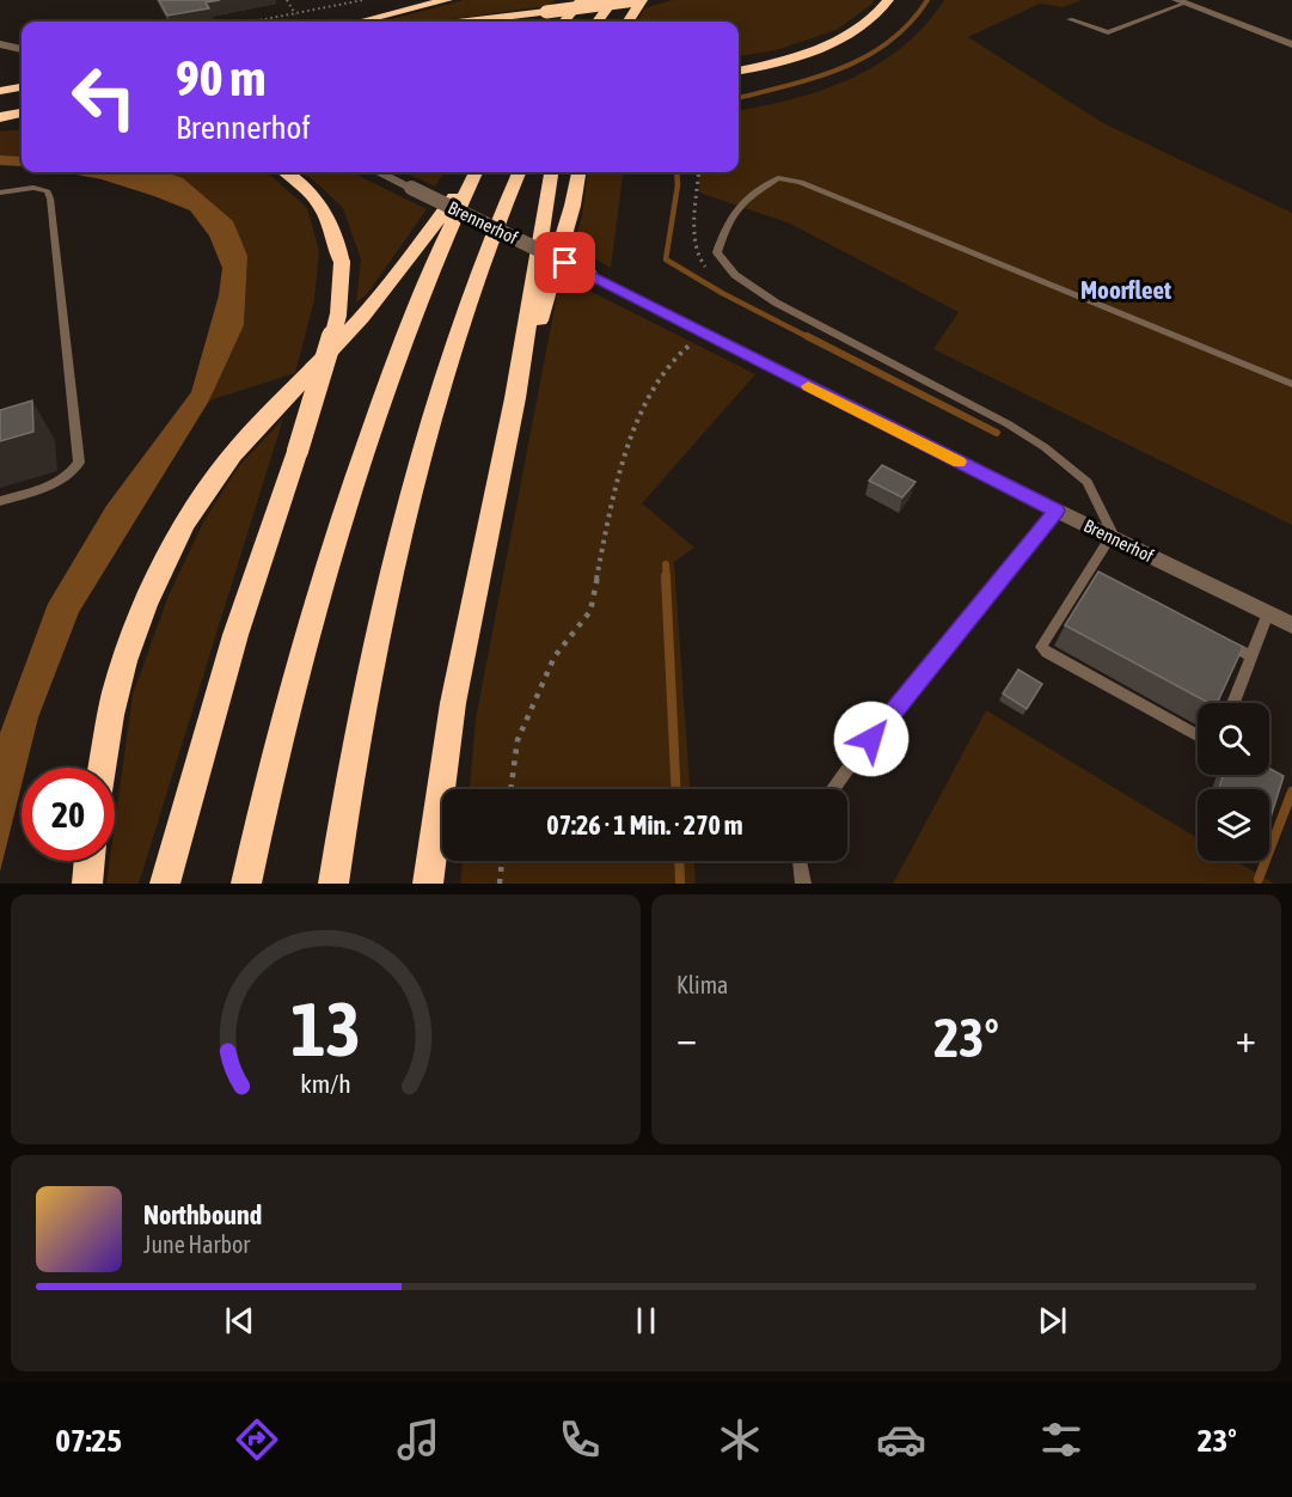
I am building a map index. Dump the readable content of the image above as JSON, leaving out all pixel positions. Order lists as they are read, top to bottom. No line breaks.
{"streets":{"street":["Brennerhof"]},"districts":["Moorfleet"],"page":{"turn":["90 m","Brennerhof"],"limit":"20","trip":"07:26 · 1 Min. · 270 m","tile":"Klima","heat":["−","23°","+"],"song":["Northbound","June Harbor"],"tabs":["07:25","23°"],"gauge":["13","km/h"]}}
